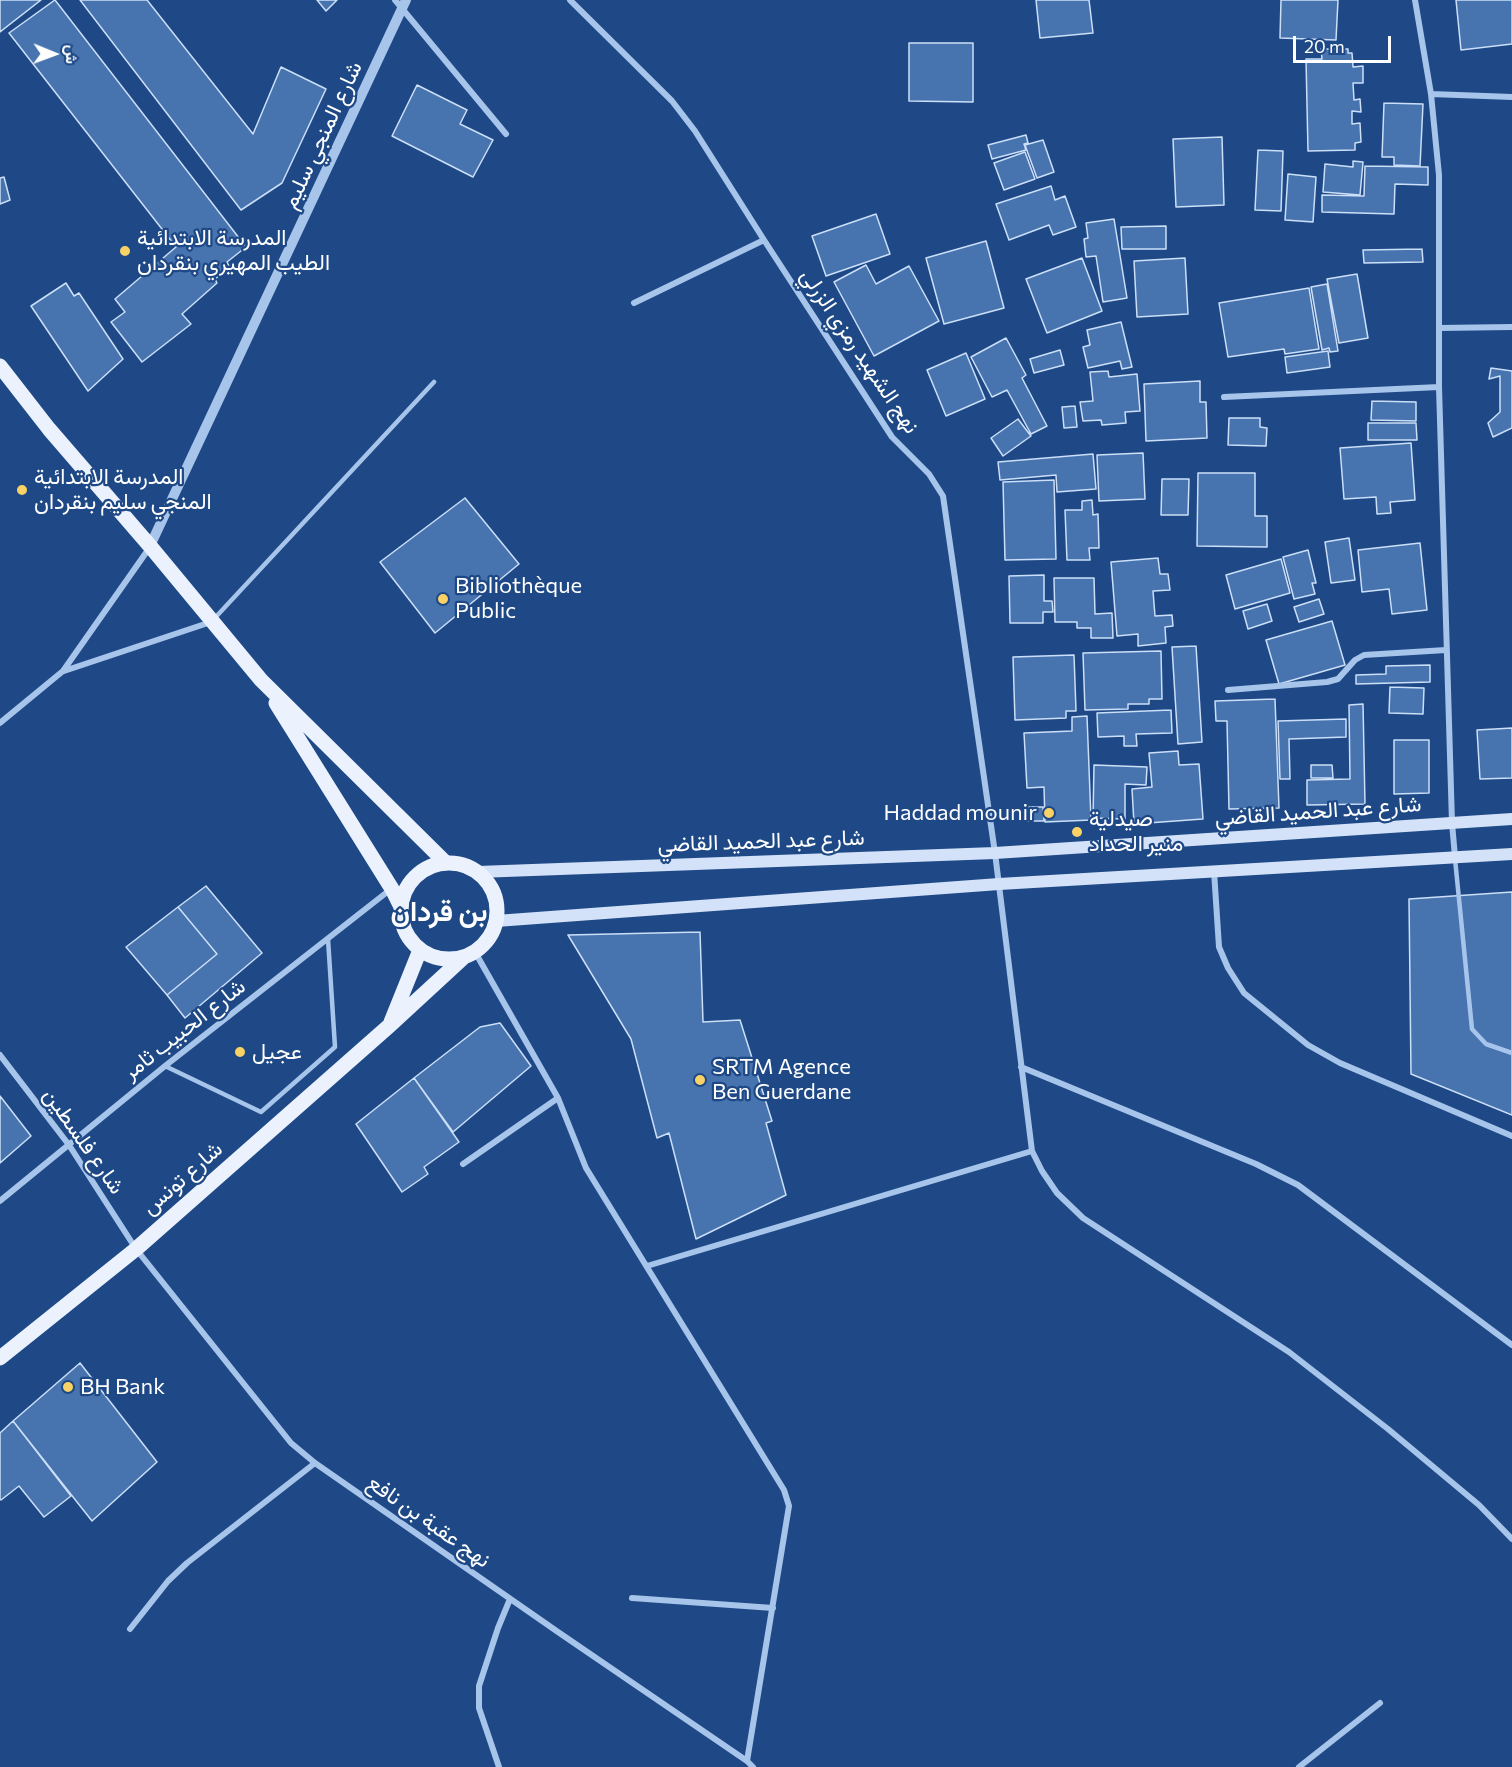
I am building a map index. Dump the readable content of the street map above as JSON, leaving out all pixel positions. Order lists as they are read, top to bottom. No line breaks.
{"streets":{"main road":["شارع عبد الحميد القاضي","شارع تونس"],"street":["شارع المنجي سليم","نهج الشهيد رمزي الزرلي","شارع الحبيب ثامر","شارع فلسطين","نهج عقبة بن نافع"]},"crossings":[["نهج الشهيد رمزي الزرلي","شارع عبد الحميد القاضي"],["شارع عبد الحميد القاضي","شارع تونس"],["شارع الحبيب ثامر","شارع فلسطين"],["شارع فلسطين","شارع تونس"],["شارع فلسطين","نهج عقبة بن نافع"],["شارع تونس","نهج عقبة بن نافع"]],"districts":["بن قردان"],"places":["المدرسة الابتدائية الطيب المهيري بنقردان","المدرسة الابتدائية المنجي سليم بنقردان","Bibliothèque Public","Haddad mounir","صيدلية منير الحداد","عجيل","SRTM Agence Ben Guerdane","BH Bank"],"scale_bar":"20 m","north":"right"}
